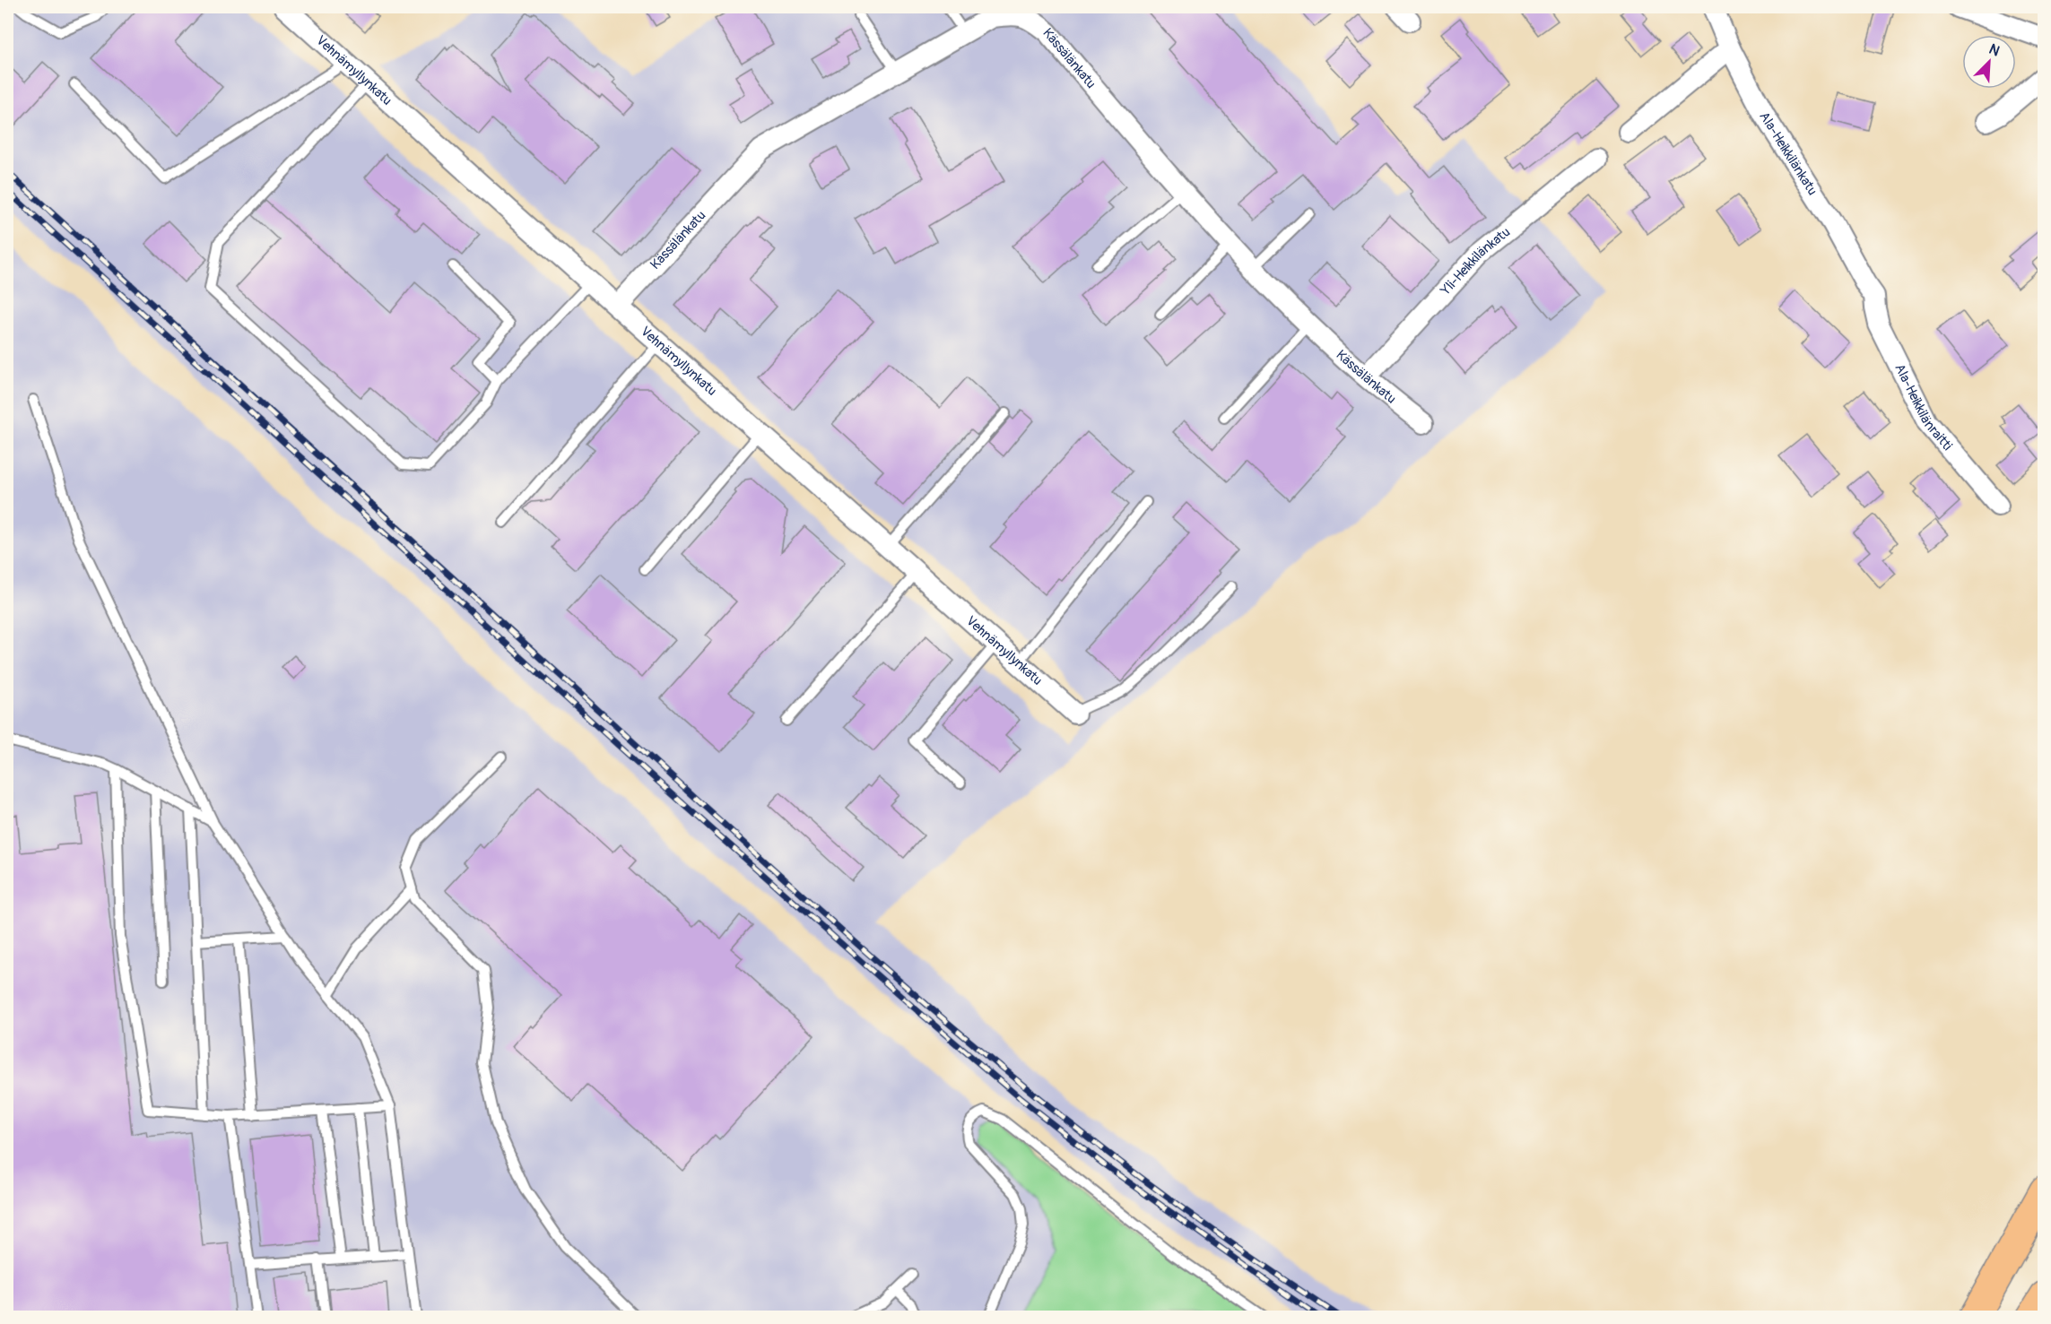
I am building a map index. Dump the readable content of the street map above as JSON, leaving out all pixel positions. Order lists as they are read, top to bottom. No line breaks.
{"streets":{"street":["Kässälänkatu","Vehnämyllynkatu","Ala-Heikkilänkatu","Yli-Heikkilänkatu","Ala-Heikkilänraitti"]},"crossings":[["Kässälänkatu","Vehnämyllynkatu"],["Kässälänkatu","Yli-Heikkilänkatu"],["Ala-Heikkilänkatu","Ala-Heikkilänraitti"]],"north":"top right"}
